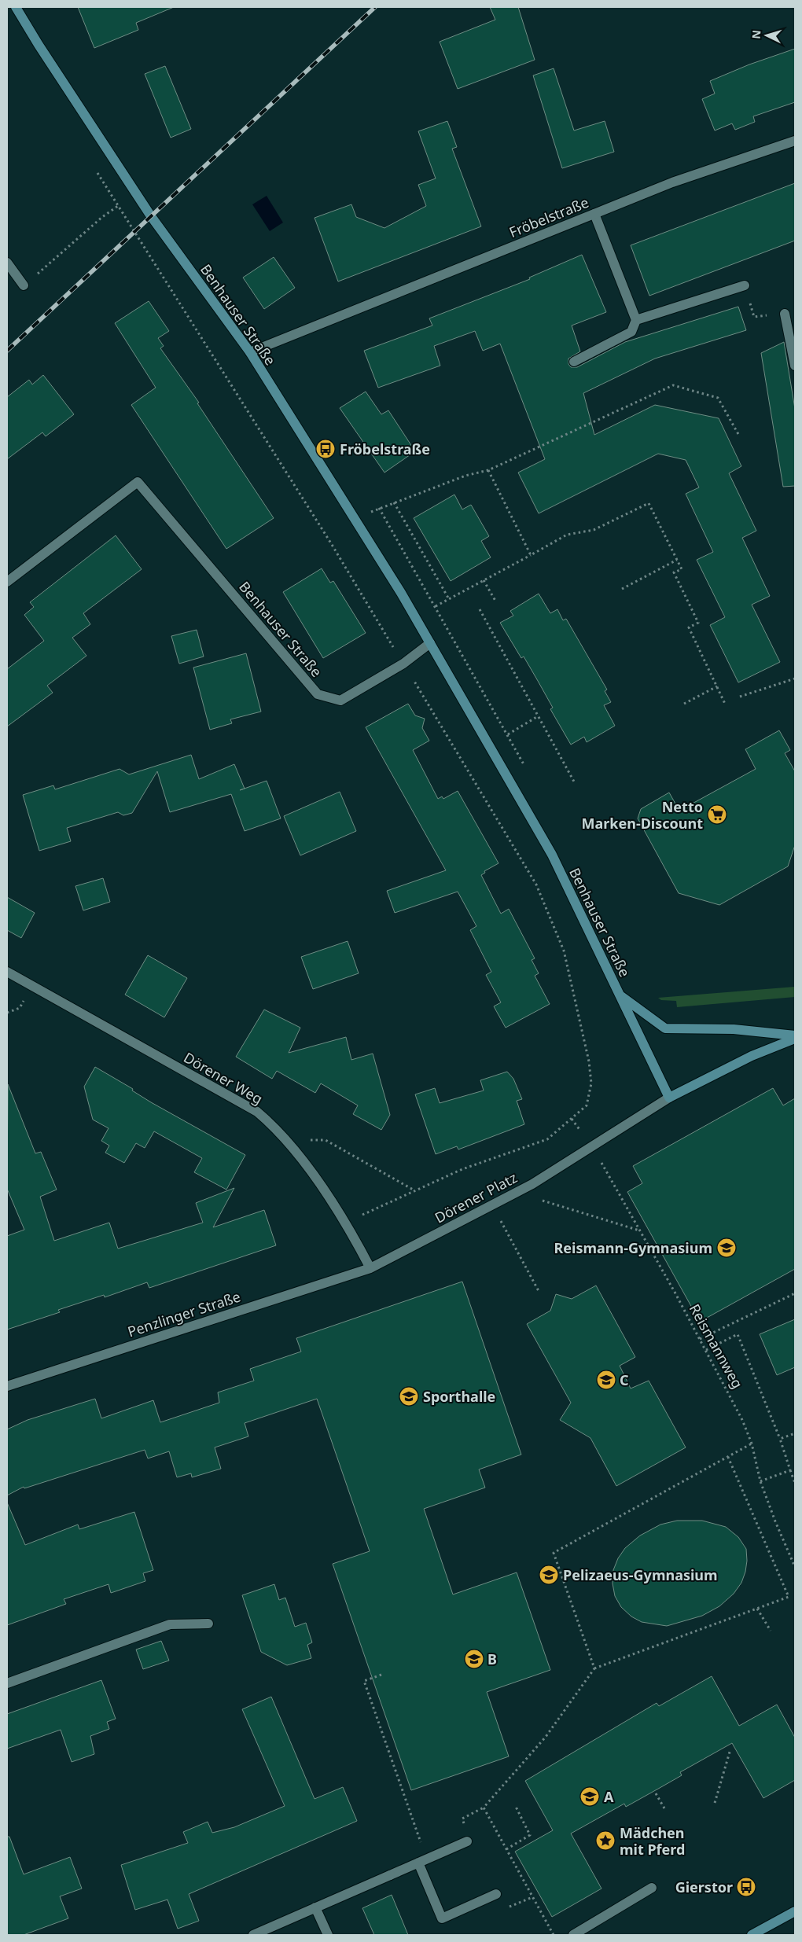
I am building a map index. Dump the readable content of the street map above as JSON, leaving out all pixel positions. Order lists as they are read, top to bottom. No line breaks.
{"streets":{"main road":["Benhauser Straße"],"street":["Fröbelstraße","Dörener Weg","Dörener Platz","Penzlinger Straße"],"path":["Reismannweg"]},"crossings":[["Fröbelstraße","Benhauser Straße"],["Benhauser Straße","Dörener Platz"],["Dörener Weg","Dörener Platz"],["Dörener Weg","Penzlinger Straße"],["Dörener Platz","Penzlinger Straße"],["Dörener Platz","Reismannweg"]],"places":{"bus stop":["Fröbelstraße","Gierstor"],"supermarket":["Netto Marken-Discount"],"school or university":["Reismann-Gymnasium","C","Sporthalle","Pelizaeus-Gymnasium","B","A"],"place":["Mädchen mit Pferd"]},"north":"left"}
